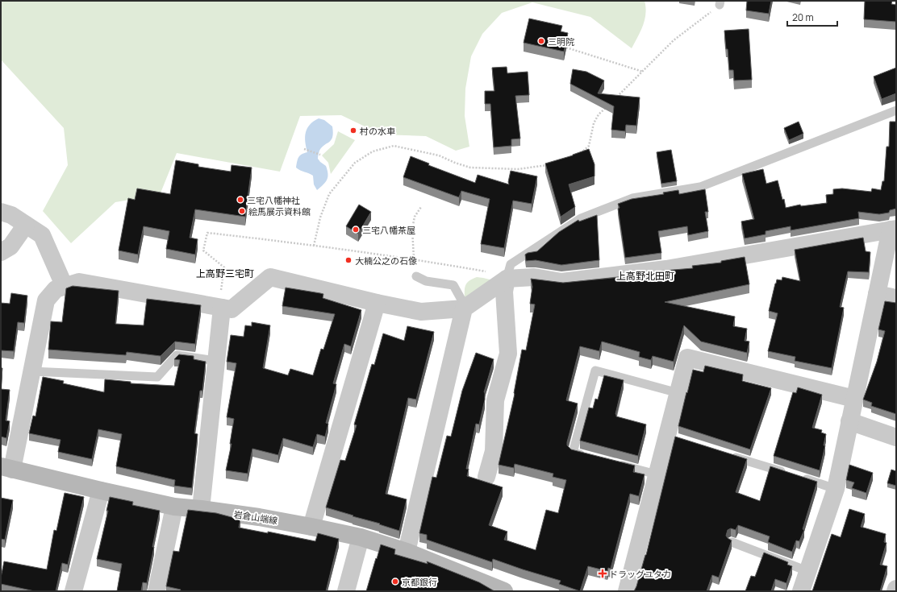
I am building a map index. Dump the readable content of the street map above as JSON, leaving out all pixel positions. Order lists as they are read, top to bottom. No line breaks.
{"streets":{"main road":["岩倉山端線"]},"districts":["上高野三宅町","上高野北田町"],"places":{"other":["三明院","村の水車","三宅八幡神社","絵馬展示資料館","三宅八幡茶屋","大楠公之の石像","京都銀行"],"health":["ドラッグユタカ"]},"scale_bar":"20 m"}
